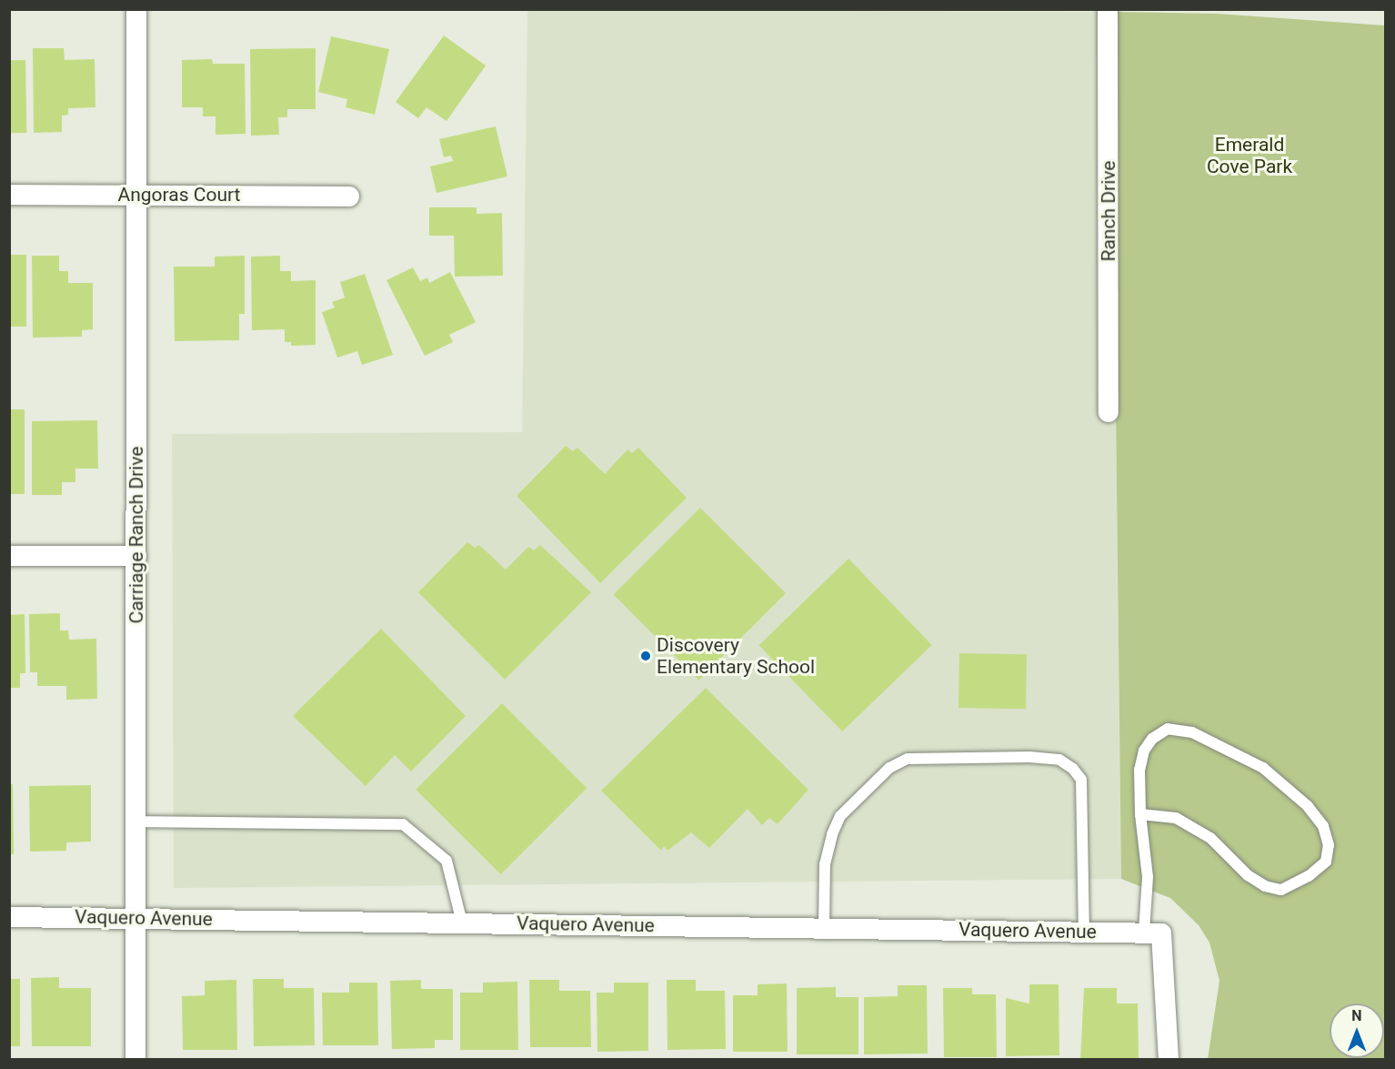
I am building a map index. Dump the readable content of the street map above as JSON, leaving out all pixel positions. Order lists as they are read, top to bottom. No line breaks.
{"streets":{"street":["Angoras Court","Ranch Drive","Carriage Ranch Drive","Vaquero Avenue"]},"crossings":[["Angoras Court","Carriage Ranch Drive"],["Carriage Ranch Drive","Vaquero Avenue"]],"parks":["Emerald Cove Park"],"places":["Discovery Elementary School"],"north":"top"}
